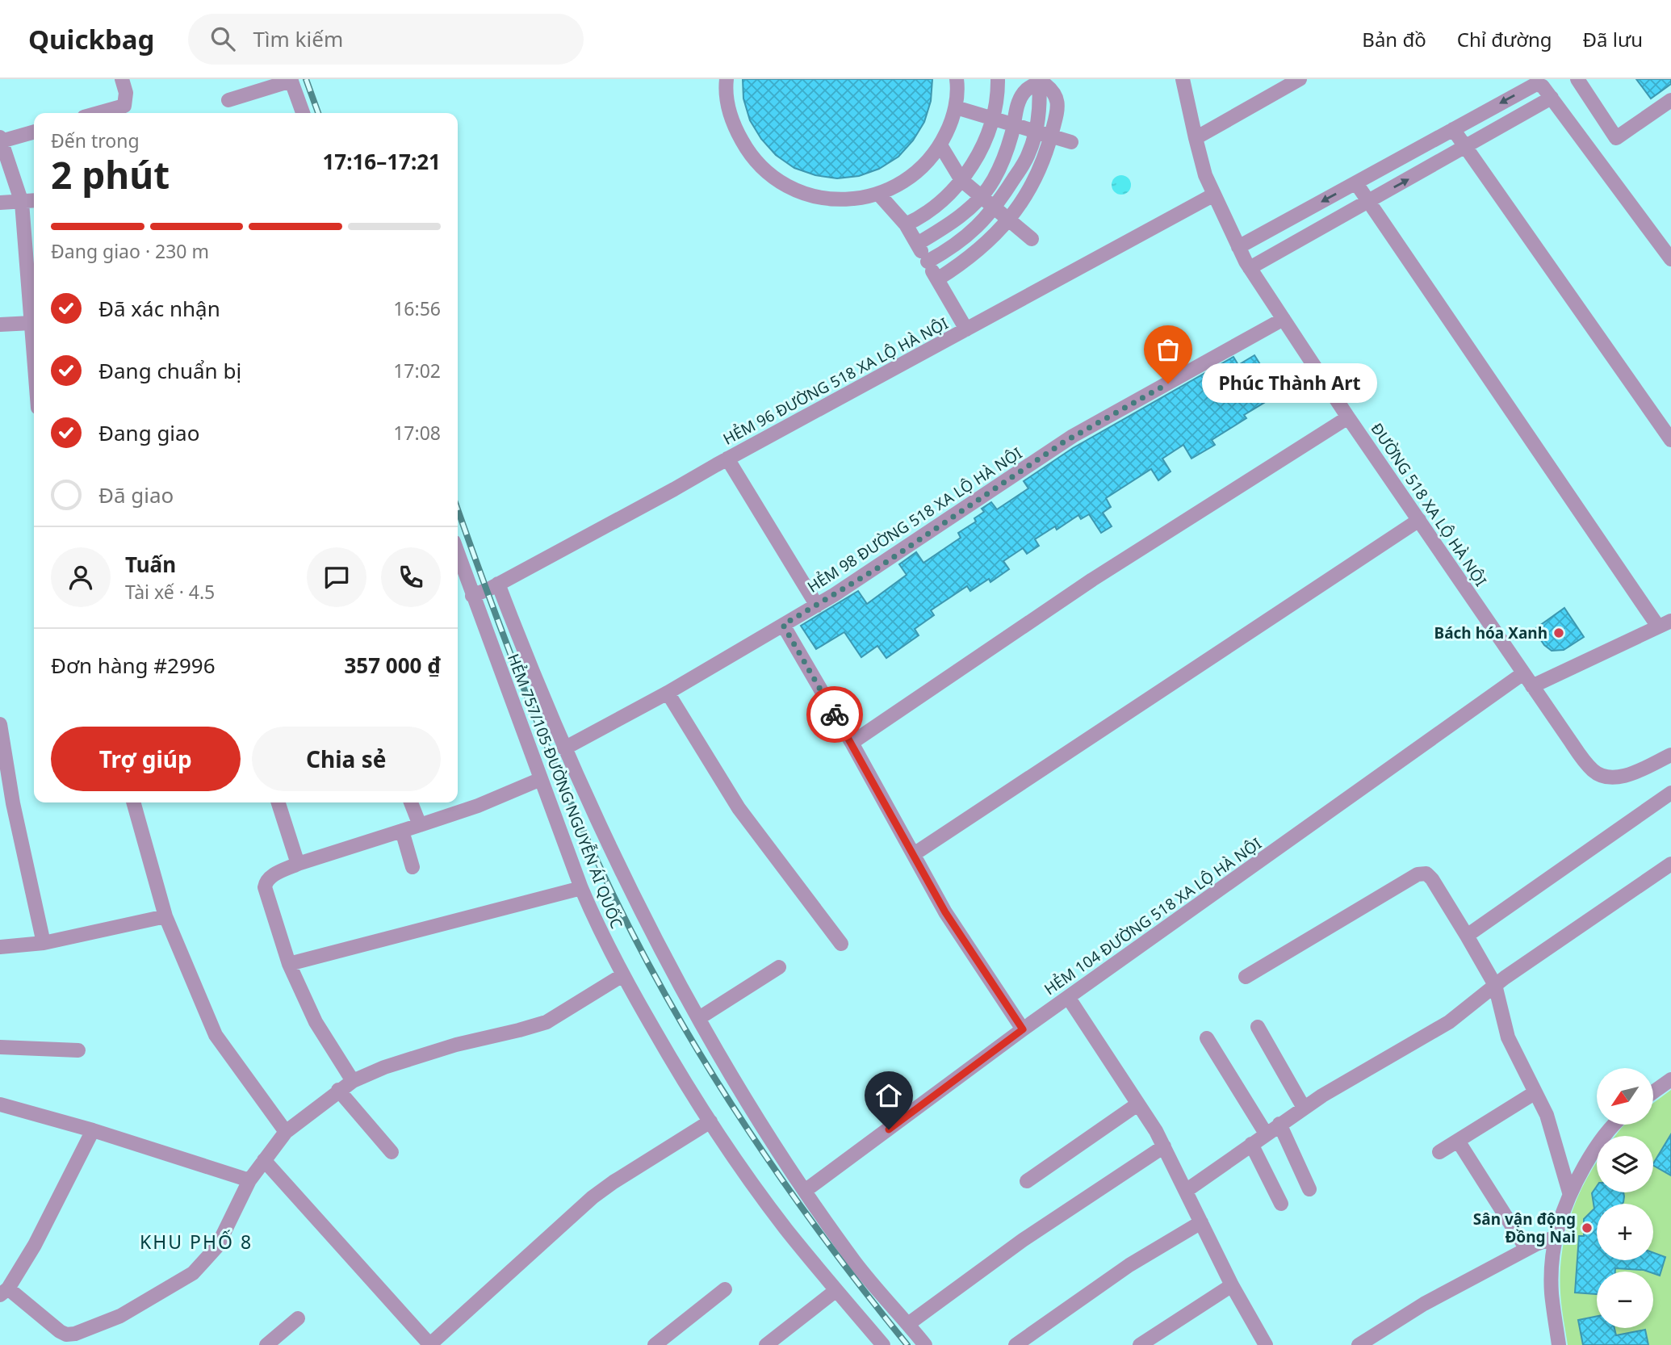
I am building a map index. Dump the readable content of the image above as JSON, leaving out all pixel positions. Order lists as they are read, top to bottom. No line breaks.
{"streets":{"street":["HẺM 96 ĐƯỜNG 518 XA LỘ HÀ NỘI","ĐƯỜNG 518 XA LỘ HÀ NỘI","HẺM 98 ĐƯỜNG 518 XA LỘ HÀ NỘI","HẺM 757/105 ĐƯỜNG NGUYỄN ÁI QUỐC","HẺM 104 ĐƯỜNG 518 XA LỘ HÀ NỘI"]},"crossings":[["HẺM 96 ĐƯỜNG 518 XA LỘ HÀ NỘI","ĐƯỜNG 518 XA LỘ HÀ NỘI"],["HẺM 96 ĐƯỜNG 518 XA LỘ HÀ NỘI","HẺM 757/105 ĐƯỜNG NGUYỄN ÁI QUỐC"],["ĐƯỜNG 518 XA LỘ HÀ NỘI","HẺM 98 ĐƯỜNG 518 XA LỘ HÀ NỘI"],["ĐƯỜNG 518 XA LỘ HÀ NỘI","HẺM 104 ĐƯỜNG 518 XA LỘ HÀ NỘI"]],"districts":["KHU PHỐ 8"],"places":["Phúc Thành Art","Bách hóa Xanh","Sân vận động Đồng Nai"],"north":"bottom left","page":{"header":"Quickbag","search":"Tìm kiếm","nav":["Bản đồ","Chỉ đường","Đã lưu"],"heading":["2 phút","Đến trong","17:16–17:21"],"panel":["Tuấn","Tài xế · 4.5","Đơn hàng #2996","357 000 ₫"],"bar":"Đang giao · 230 m","list":[["Đã xác nhận","16:56"],["Đang chuẩn bị","17:02"],["Đang giao","17:08"],"Đã giao"],"bubble":"Phúc Thành Art","buttons":["Trợ giúp","Chia sẻ"],"map_buttons":["+","−"]}}
